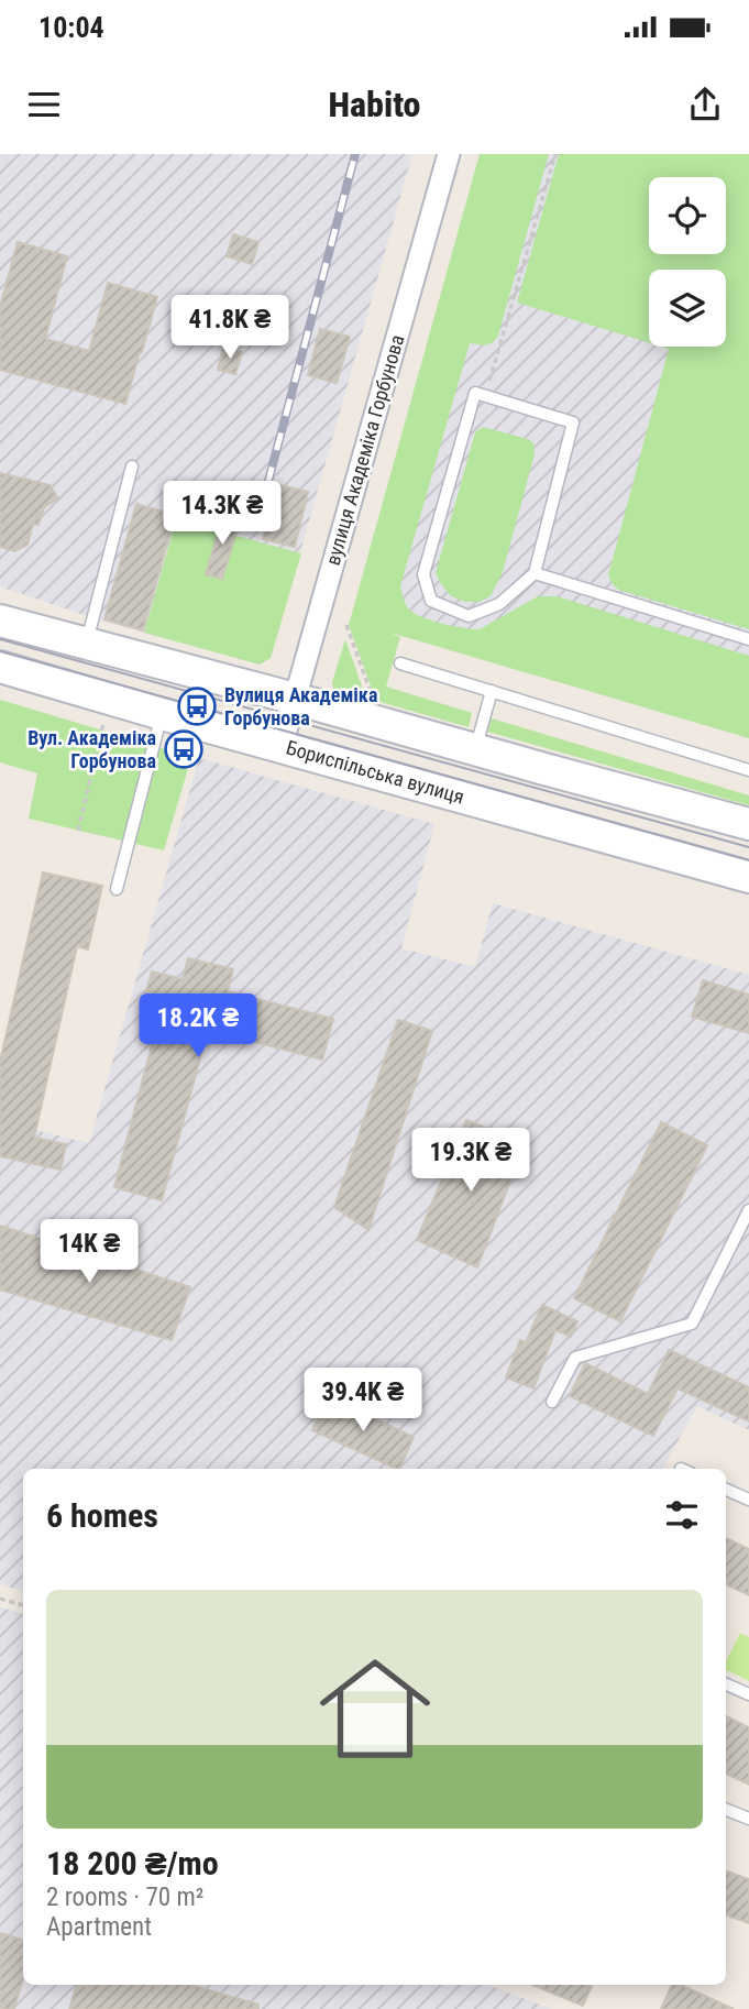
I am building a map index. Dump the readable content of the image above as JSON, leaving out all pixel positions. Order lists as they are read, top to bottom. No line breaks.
{"streets":{"main road":["Бориспільська вулиця"],"street":["вулиця Академіка Горбунова"]},"crossings":[["вулиця Академіка Горбунова","Бориспільська вулиця"]],"places":{"bus stop":["Вулиця Академіка Горбунова","Вул. Академіка Горбунова"]},"page":{"status":"10:04","header":"Habito","price":["41.8K ₴","14.3K ₴","18.2K ₴","19.3K ₴","14K ₴","39.4K ₴"],"heading":"6 homes","list":[{"name":"18 200 ₴/mo","note":"2 rooms · 70 m² · Apartment"}]}}
